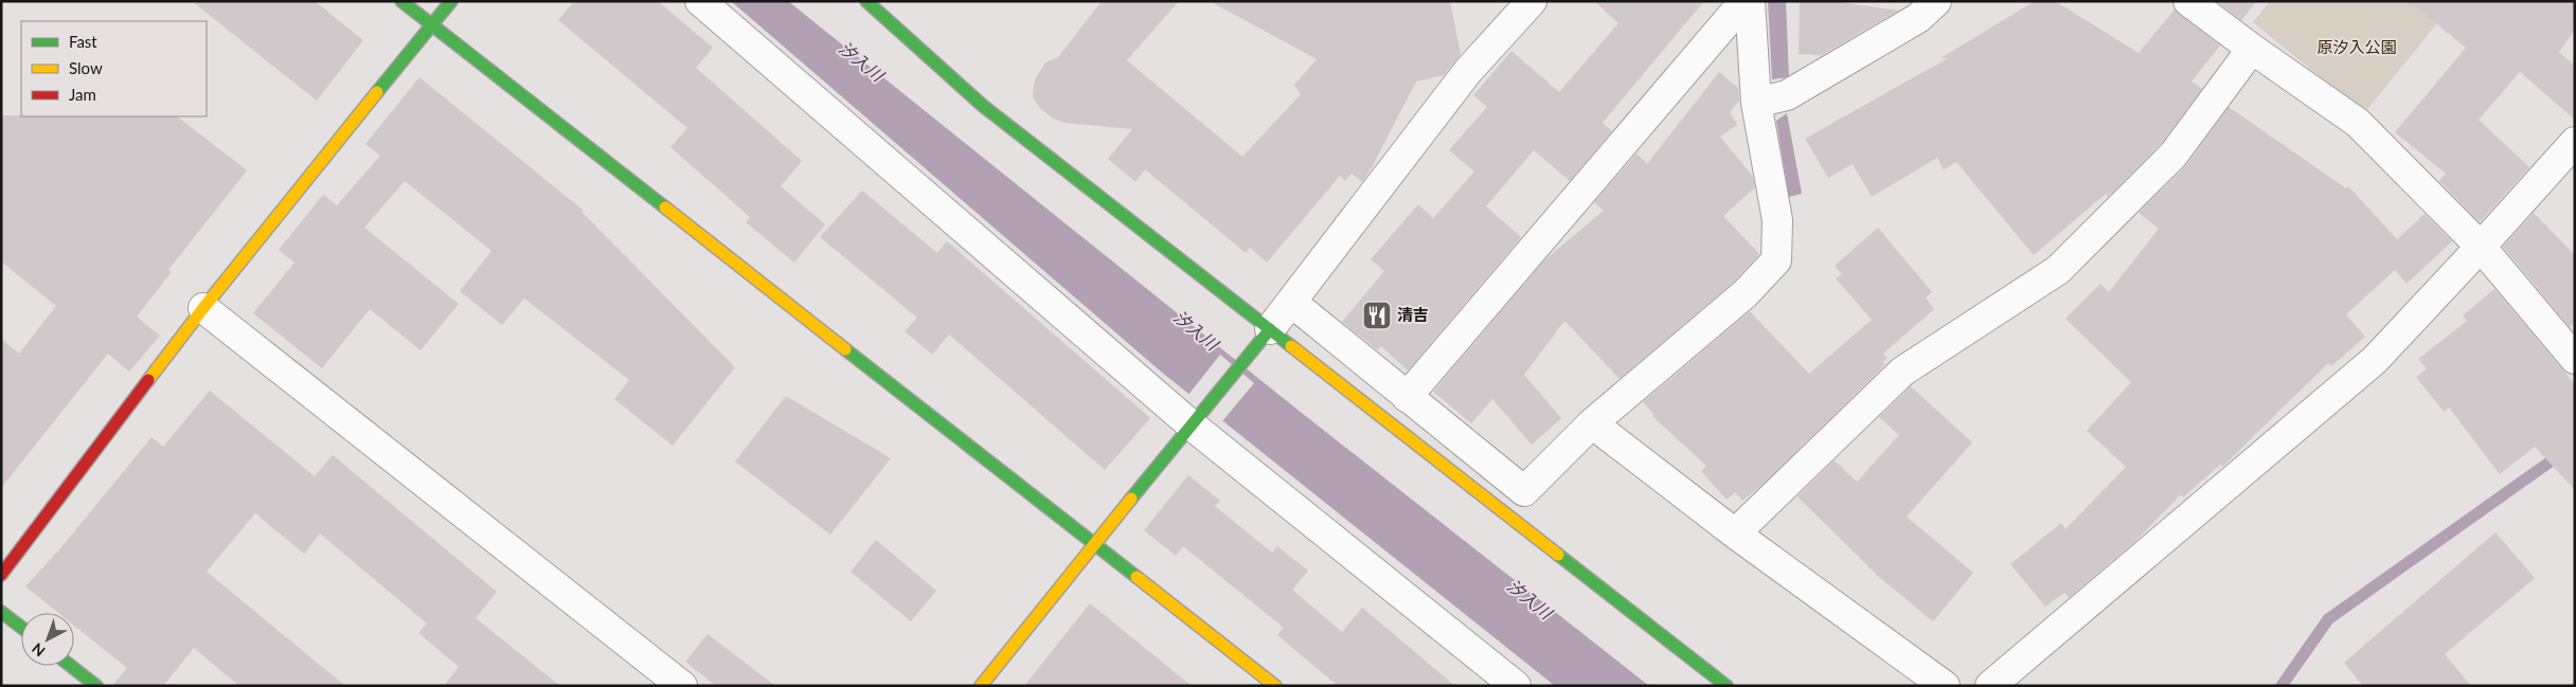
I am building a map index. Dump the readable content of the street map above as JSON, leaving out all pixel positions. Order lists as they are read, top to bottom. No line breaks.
{"water":["汐入川"],"parks":["原汐入公園"],"places":{"restaurant":["清吉"]},"legend":["Fast","Slow","Jam"],"north":"bottom left"}
